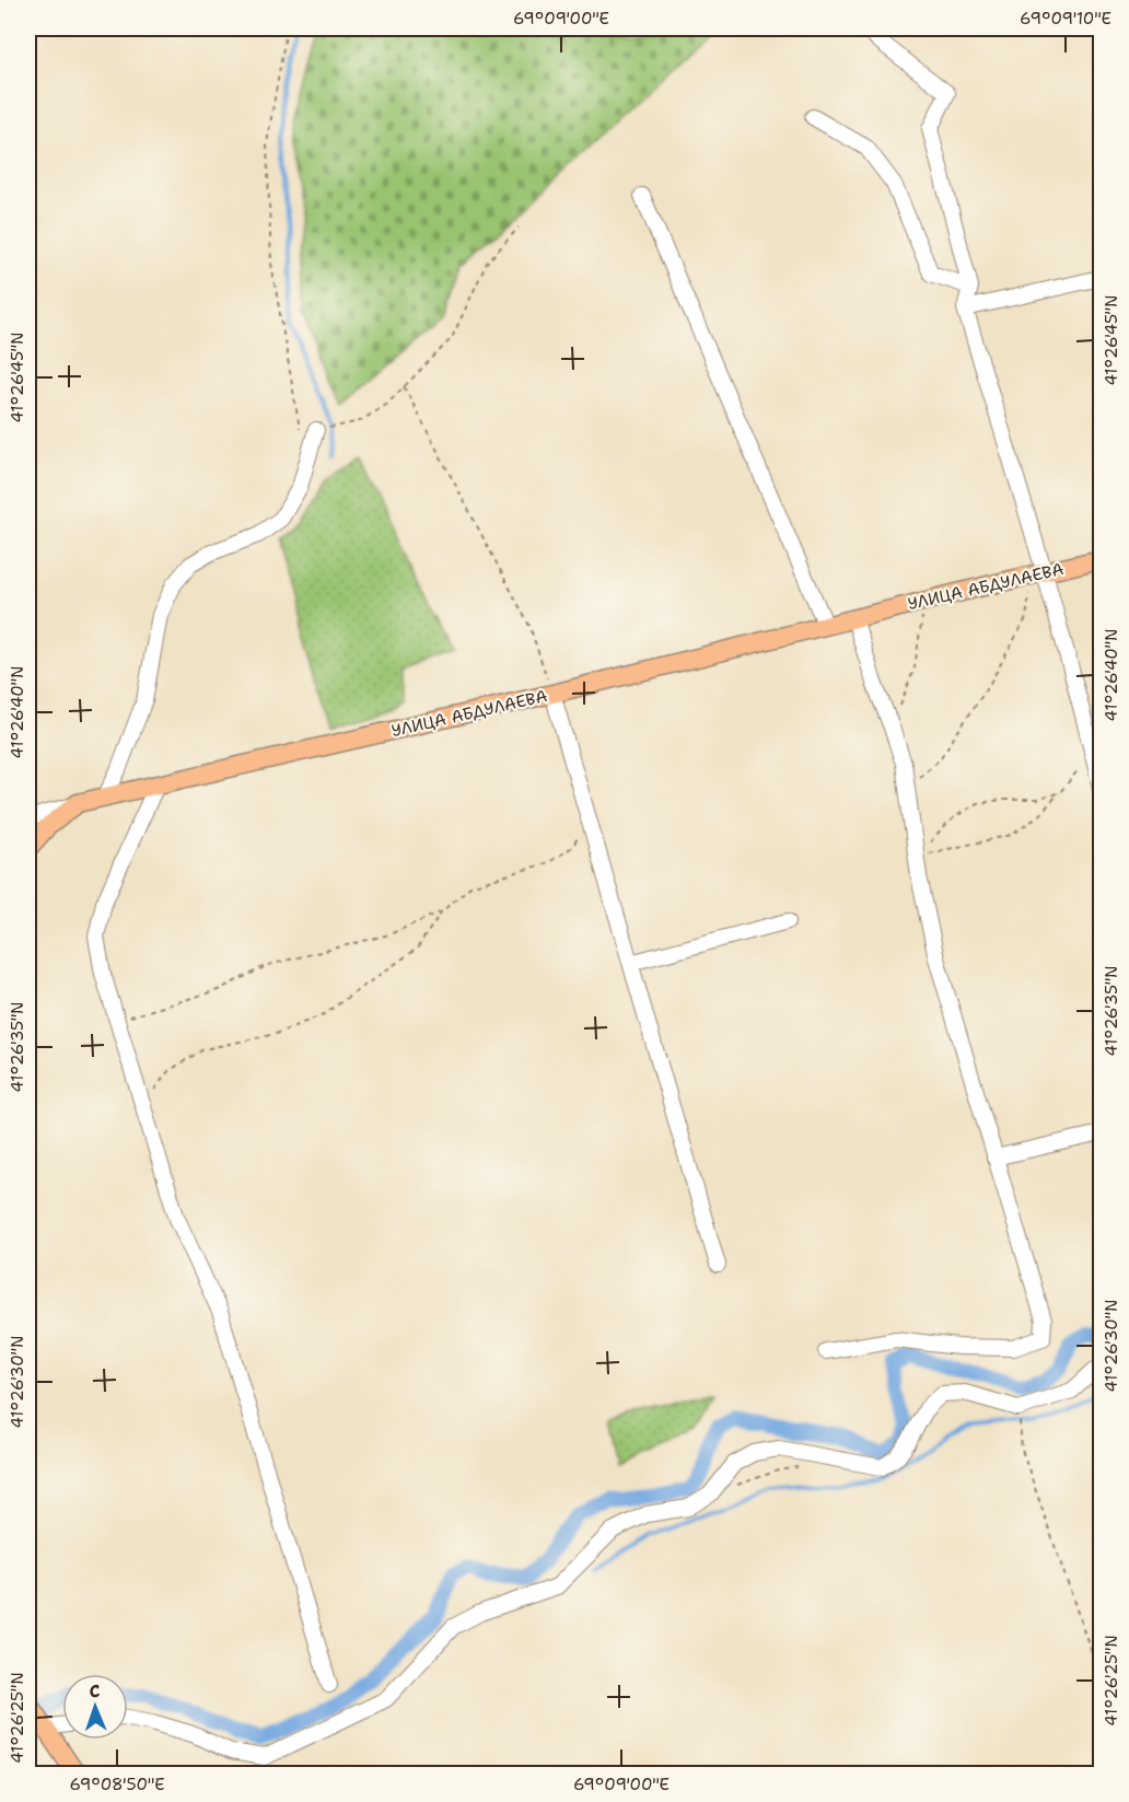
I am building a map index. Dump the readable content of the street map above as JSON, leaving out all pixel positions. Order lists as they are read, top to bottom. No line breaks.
{"streets":{"main road":["УЛИЦА АБДУЛАЕВА"]},"north":"top","coordinates":["69°09'00\"E","69°09'10\"E","41°26'45\"N","41°26'40\"N","41°26'35\"N","41°26'30\"N","41°26'25\"N","69°08'50\"E"]}
